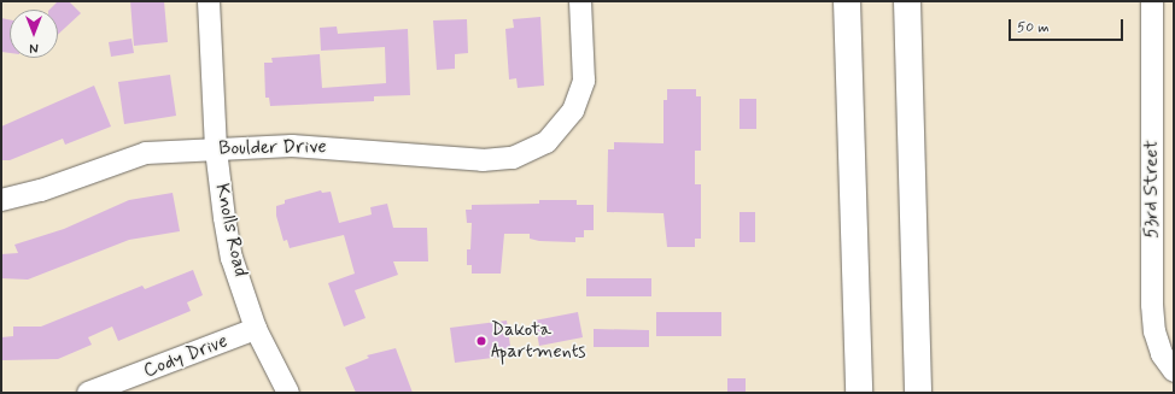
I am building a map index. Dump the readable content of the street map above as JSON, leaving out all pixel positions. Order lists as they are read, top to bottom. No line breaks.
{"streets":{"street":["Boulder Drive","53rd Street","Knolls Road","Cody Drive"]},"crossings":[["Boulder Drive","Knolls Road"],["Knolls Road","Cody Drive"]],"places":["Dakota Apartments"],"scale_bar":"50 m","north":"bottom"}
